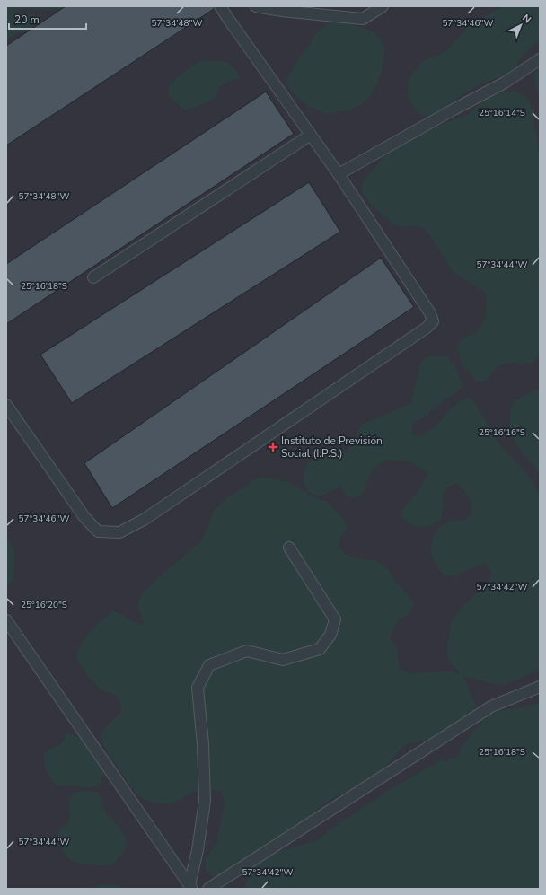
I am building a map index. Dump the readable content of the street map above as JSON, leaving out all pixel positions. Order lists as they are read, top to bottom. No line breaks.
{"places":{"health":["Instituto de Previsión Social (I.P.S.)"]},"scale_bar":"20 m","north":"top right","coordinates":["57°34'48\"W","57°34'46\"W","25°16'14\"S","57°34'44\"W","25°16'18\"S","25°16'16\"S","57°34'42\"W","25°16'20\"S"]}
